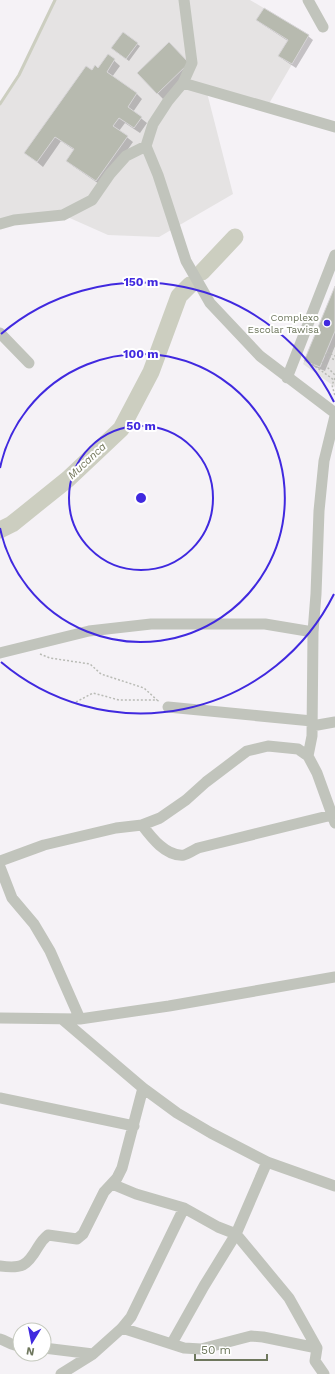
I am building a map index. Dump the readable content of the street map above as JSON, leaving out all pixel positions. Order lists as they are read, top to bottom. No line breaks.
{"water":["Mucanca"],"places":["Complexo Escolar Tawisa"],"scale_bar":"50 m","north":"bottom","rings":["150 m","100 m","50 m"]}
